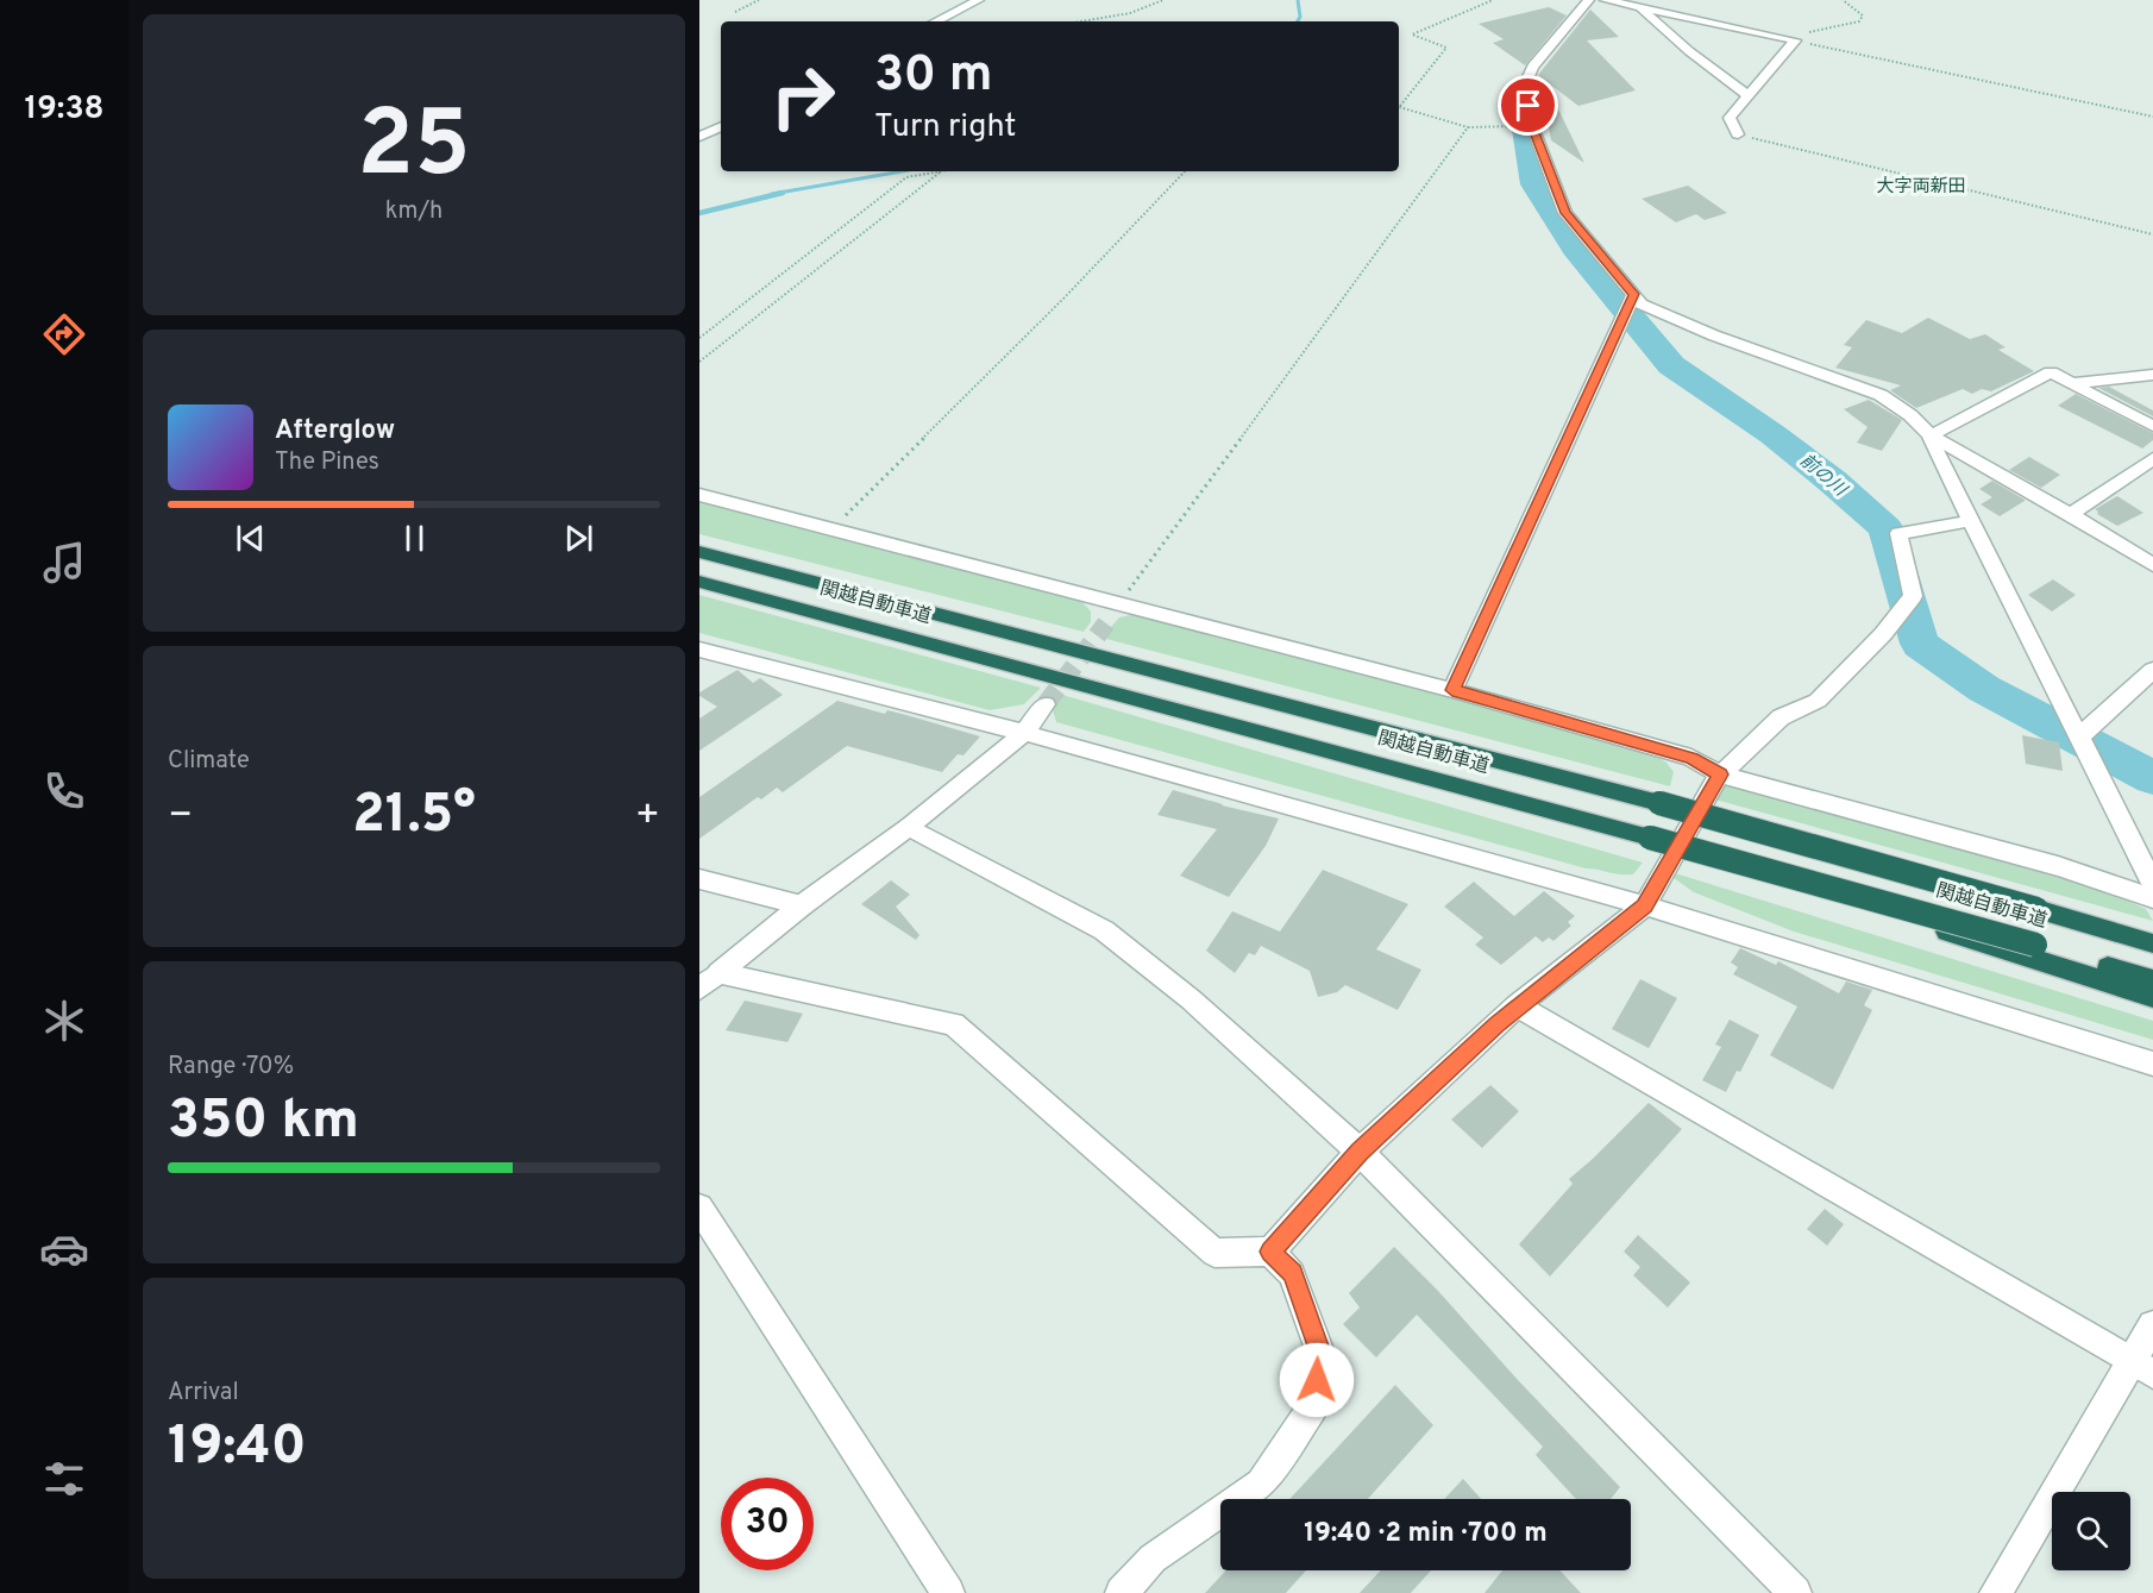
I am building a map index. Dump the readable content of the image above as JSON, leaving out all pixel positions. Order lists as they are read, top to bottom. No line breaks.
{"streets":{"highway":["関越自動車道"]},"districts":["大字両新田"],"water":["前の川"],"page":{"tabs":"19:38","tile":[["25","km/h"],"Climate",["Range · 70%","350 km"],["Arrival","19:40"]],"turn":["30 m","Turn right"],"song":["Afterglow","The Pines"],"heat":["−","21.5°","+"],"limit":"30","trip":"19:40 · 2 min · 700 m"}}
